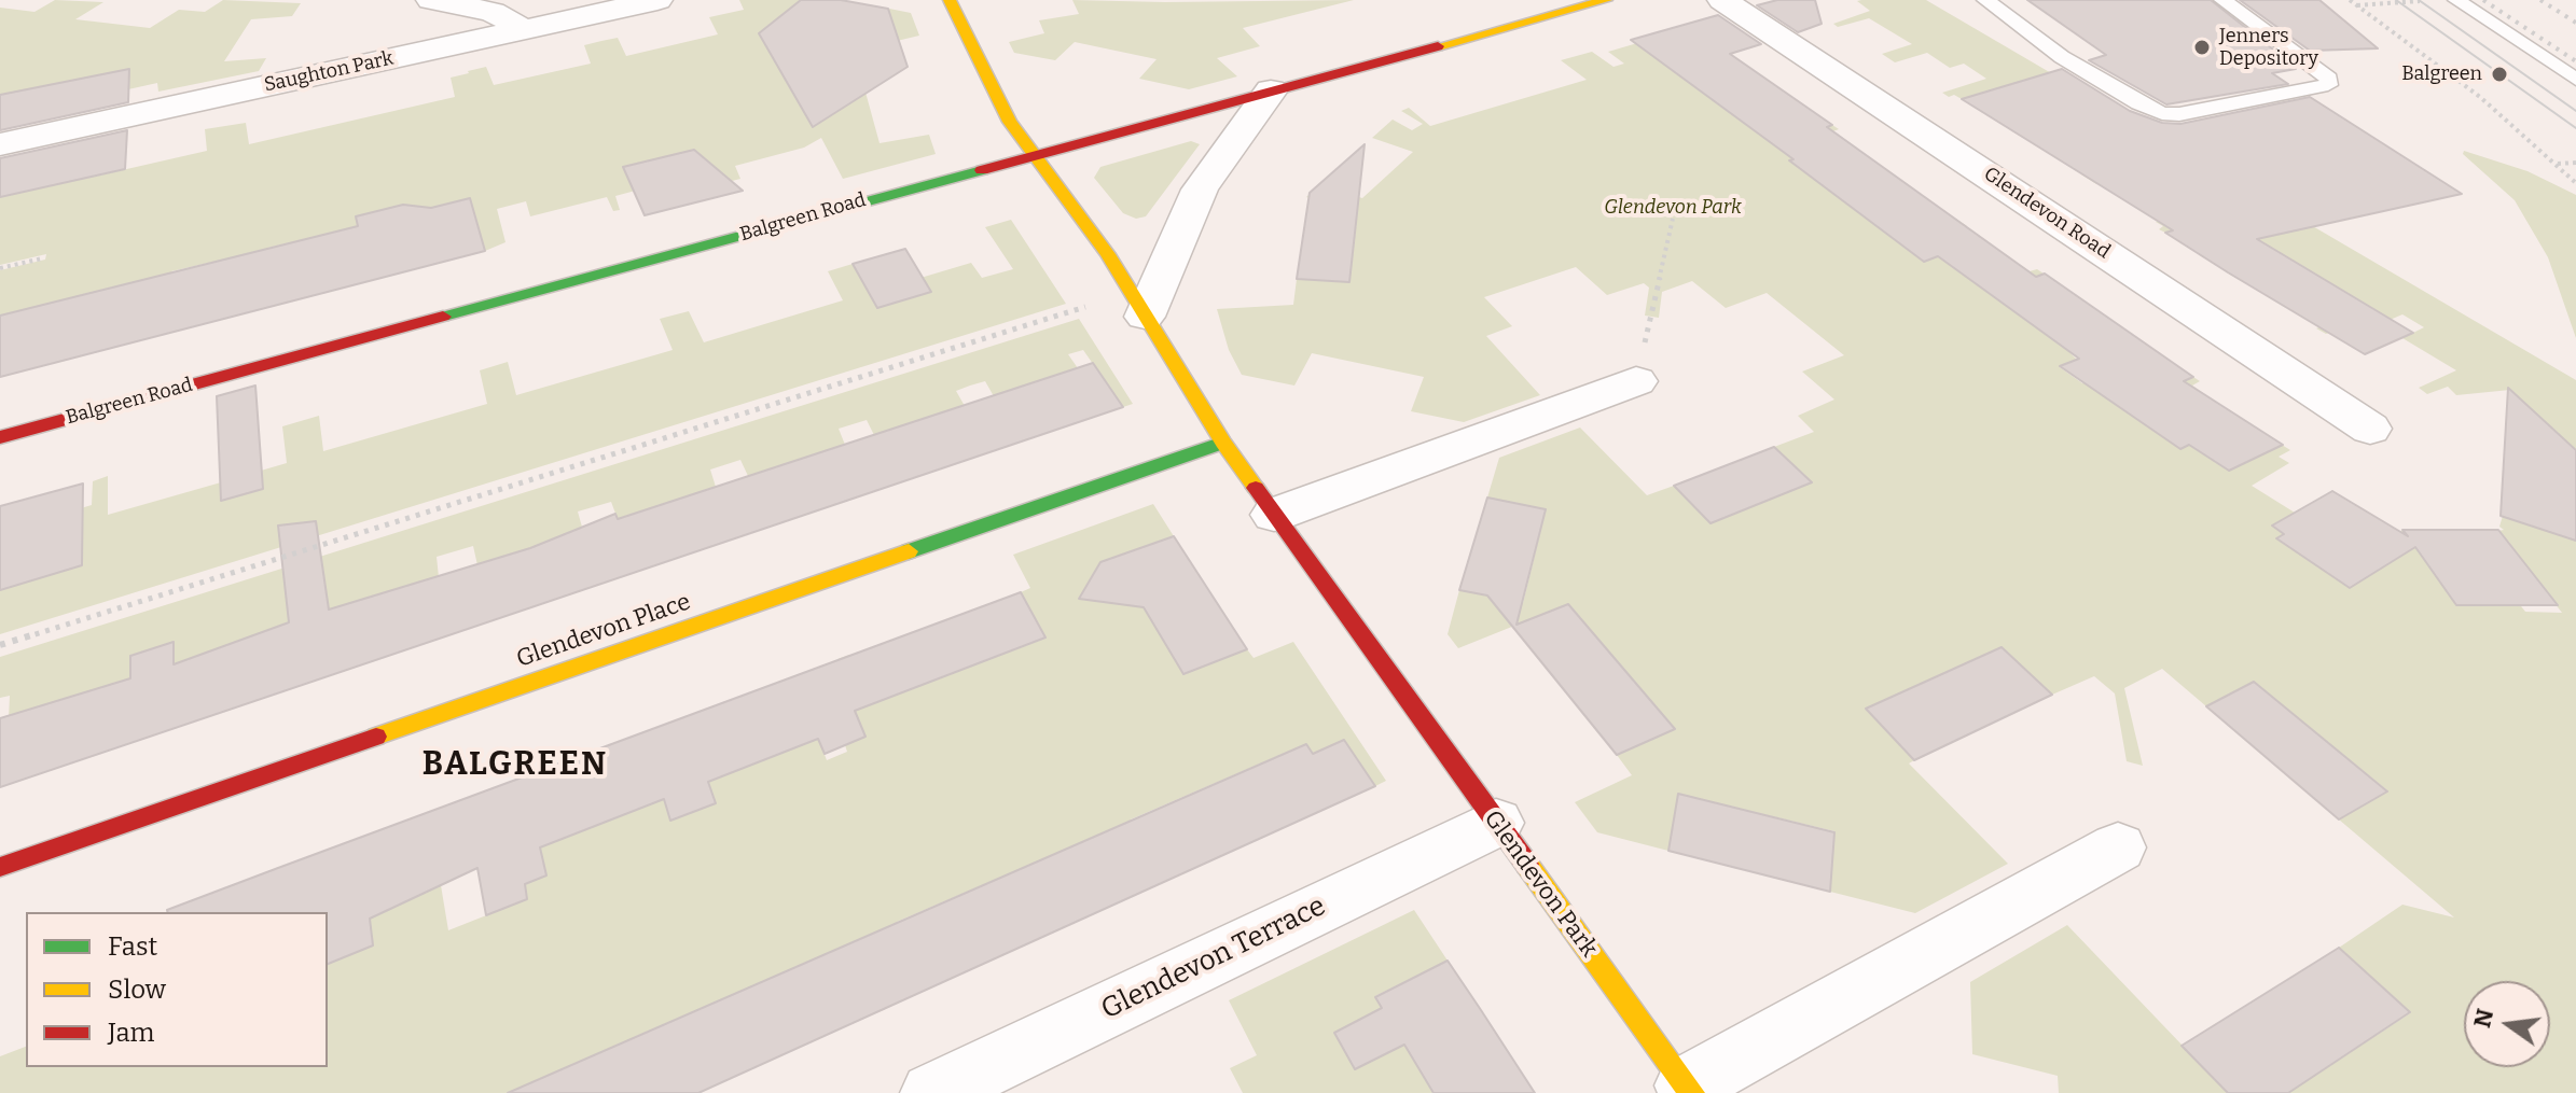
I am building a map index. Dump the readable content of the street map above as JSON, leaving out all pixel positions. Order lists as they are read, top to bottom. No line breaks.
{"streets":{"street":["Saughton Park","Glendevon Road","Balgreen Road","Glendevon Place","Glendevon Park","Glendevon Terrace"]},"crossings":[["Balgreen Road","Glendevon Park"],["Glendevon Place","Glendevon Park"],["Glendevon Park","Glendevon Terrace"]],"districts":["BALGREEN"],"parks":["Glendevon Park"],"places":["Jenners Depository","Balgreen"],"legend":["Fast","Slow","Jam"],"north":"left"}
